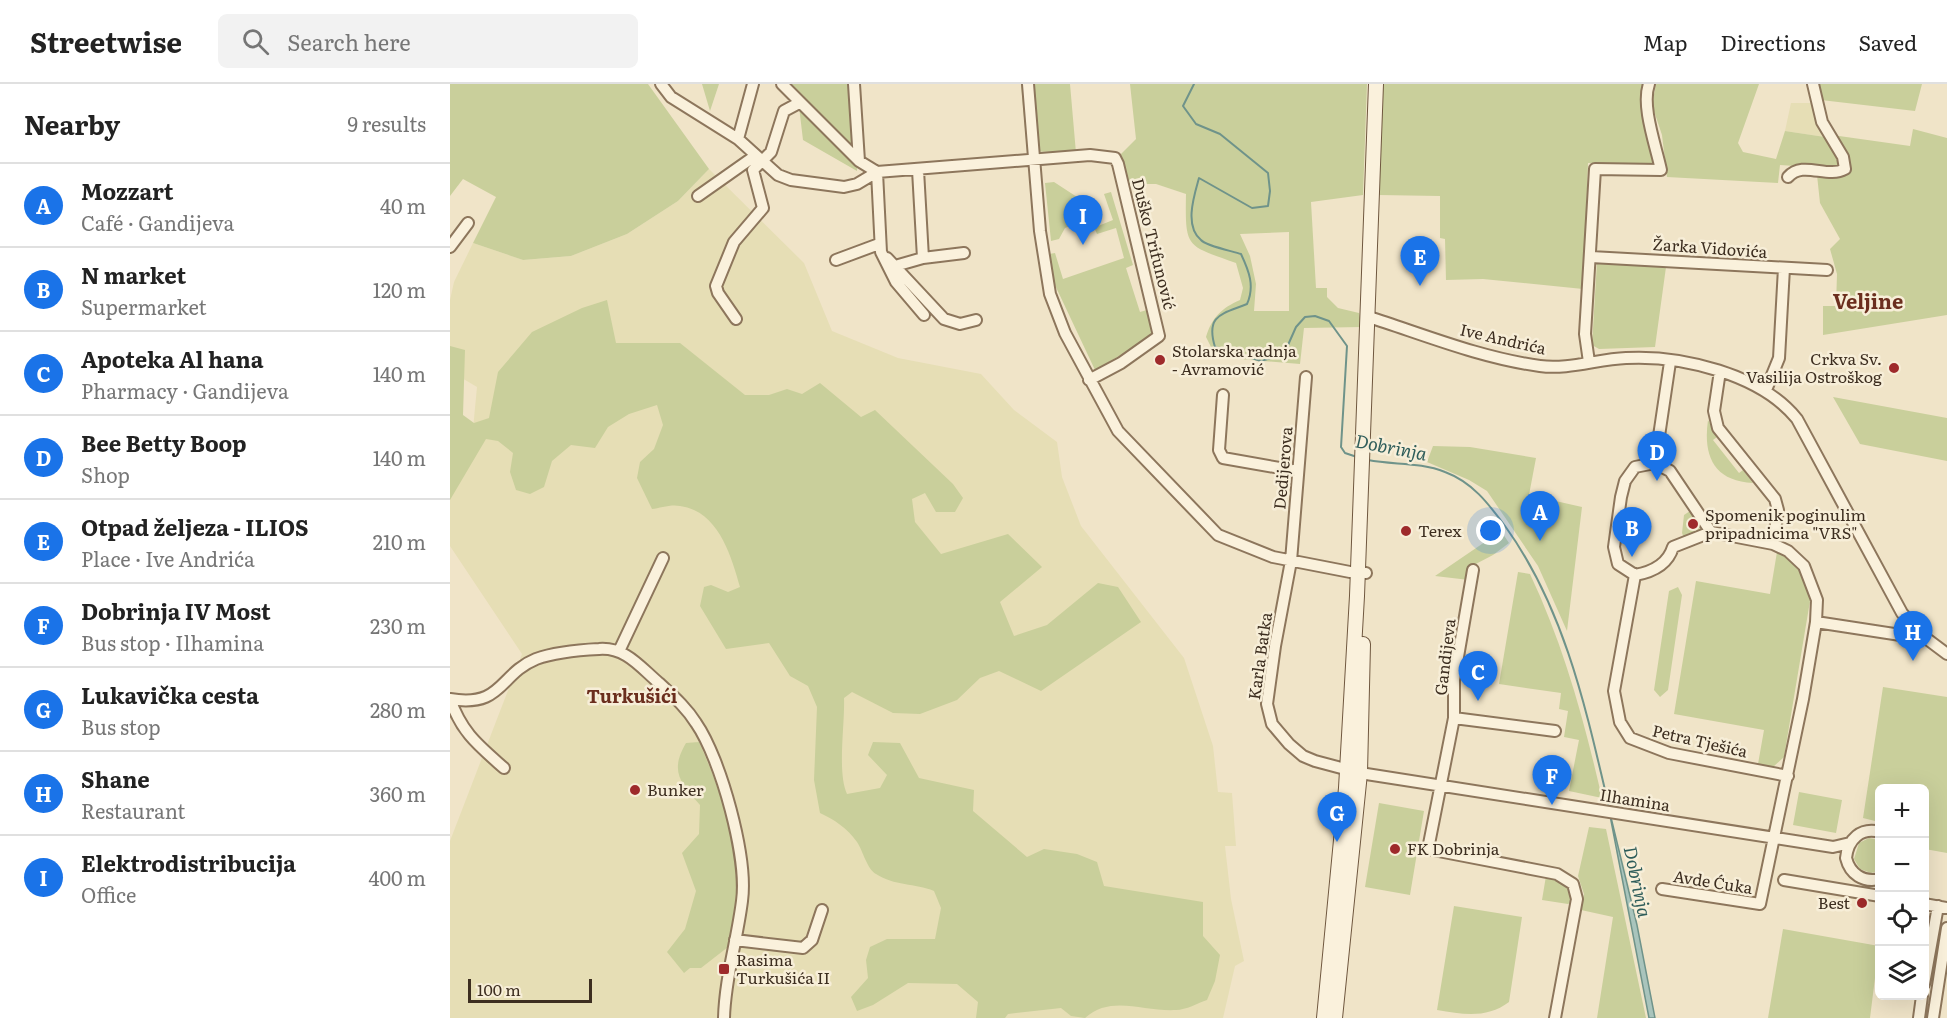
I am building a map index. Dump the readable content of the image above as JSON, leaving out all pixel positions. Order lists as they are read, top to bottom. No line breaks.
{"streets":{"street":["Duško Trifunović","Žarka Vidovića","Ive Andrića","Dedijerova","Karla Batka","Gandijeva","Petra Tješića","Ilhamina","Avde Ćuka"]},"crossings":[["Dedijerova","Karla Batka"],["Karla Batka","Ilhamina"],["Ilhamina","Avde Ćuka"]],"districts":["Veljine","Turkušići"],"water":["Dobrinja"],"places":{"other":["Stolarska radnja - Avramović","Crkva Sv. Vasilija Ostroškog","Spomenik poginulim pripadnicima \"VRS\"","Terex","Bunker","FK Dobrinja","Best"],"transit":["Rasima Turkušića II"]},"scale_bar":"100 m","page":{"header":"Streetwise","search":"Search here","nav":["Map","Directions","Saved"],"heading":["Nearby","9 results"],"list":[{"mark":"A","name":"Mozzart","note":"Café · Gandijeva","value":"40 m"},{"mark":"B","name":"N market","note":"Supermarket","value":"120 m"},{"mark":"C","name":"Apoteka Al hana","note":"Pharmacy · Gandijeva","value":"140 m"},{"mark":"D","name":"Bee Betty Boop","note":"Shop","value":"140 m"},{"mark":"E","name":"Otpad željeza - ILIOS","note":"Place · Ive Andrića","value":"210 m"},{"mark":"F","name":"Dobrinja IV Most","note":"Bus stop · Ilhamina","value":"230 m"},{"mark":"G","name":"Lukavička cesta","note":"Bus stop","value":"280 m"},{"mark":"H","name":"Shane","note":"Restaurant","value":"360 m"},{"mark":"I","name":"Elektrodistribucija","note":"Office","value":"400 m"}],"pins":["I","E","D","A","B","H","C","F","G"],"map_buttons":["+","−"],"scale":"100 m"}}
